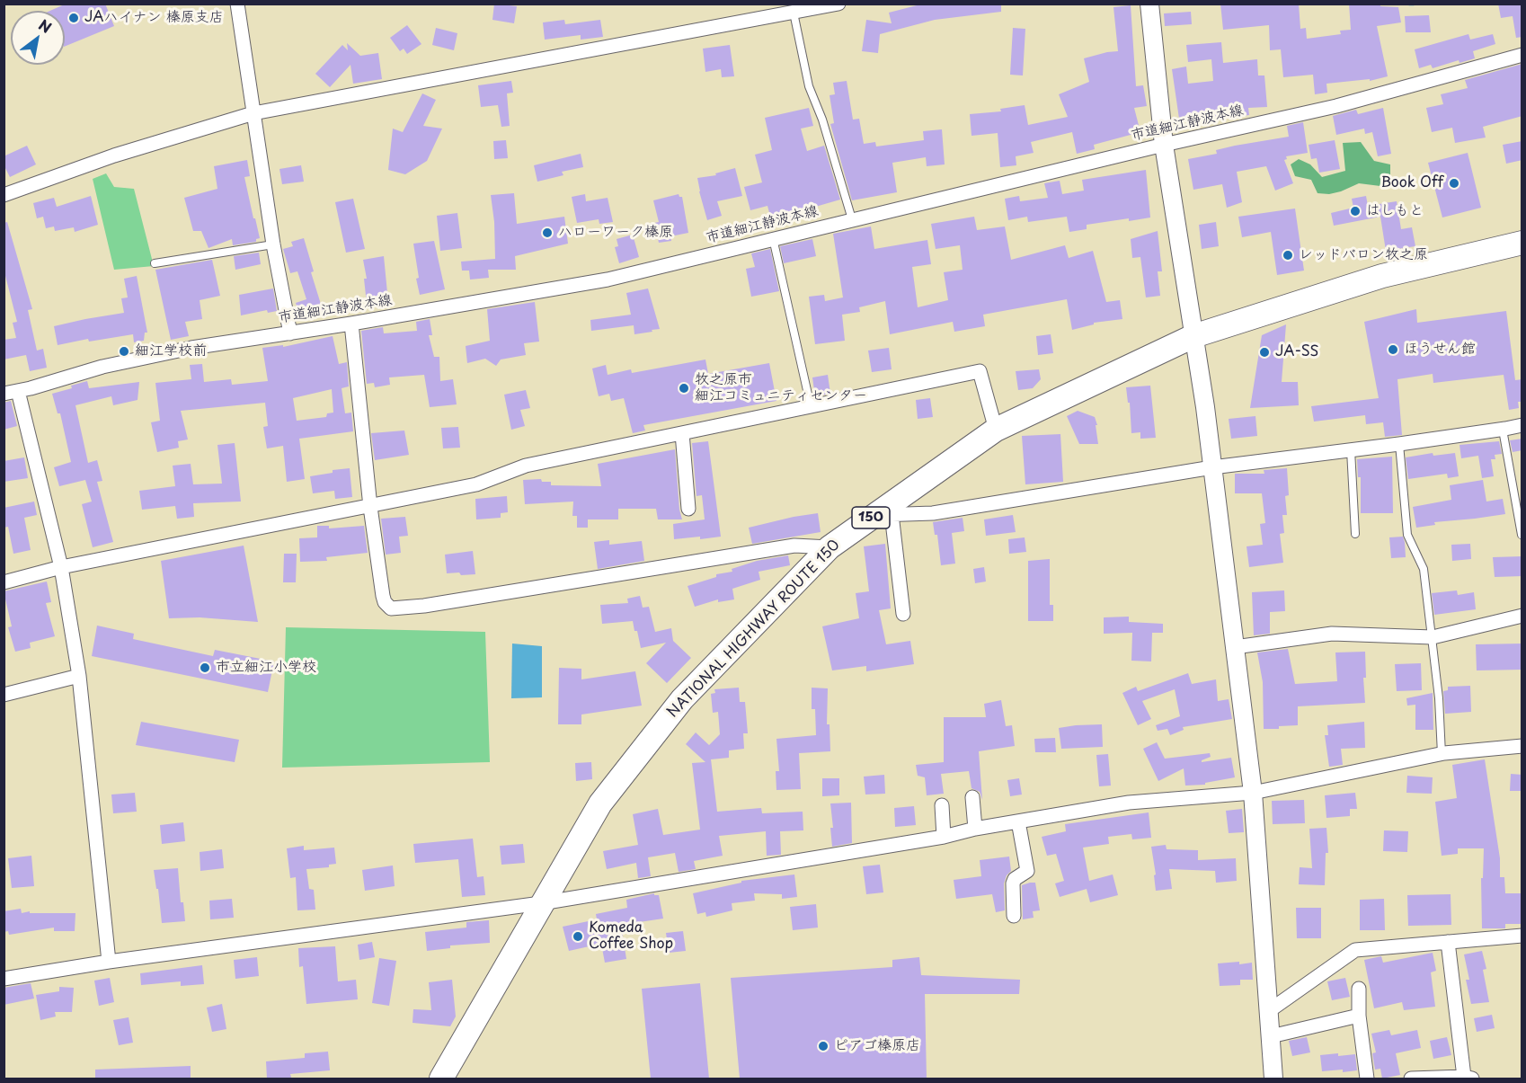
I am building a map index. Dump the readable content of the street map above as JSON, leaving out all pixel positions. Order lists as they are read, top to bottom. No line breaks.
{"streets":{"highway":["150","NATIONAL HIGHWAY ROUTE 150"],"street":["市道細江静波本線"]},"places":["JAハイナン 榛原支店","Book Off","はしもと","ハローワーク榛原","レッドバロン牧之原","ほうせん館","細江学校前","JA-SS","牧之原市 細江コミュニティセンター","市立細江小学校","Komeda Coffee Shop","ピアゴ榛原店"],"north":"top right"}
